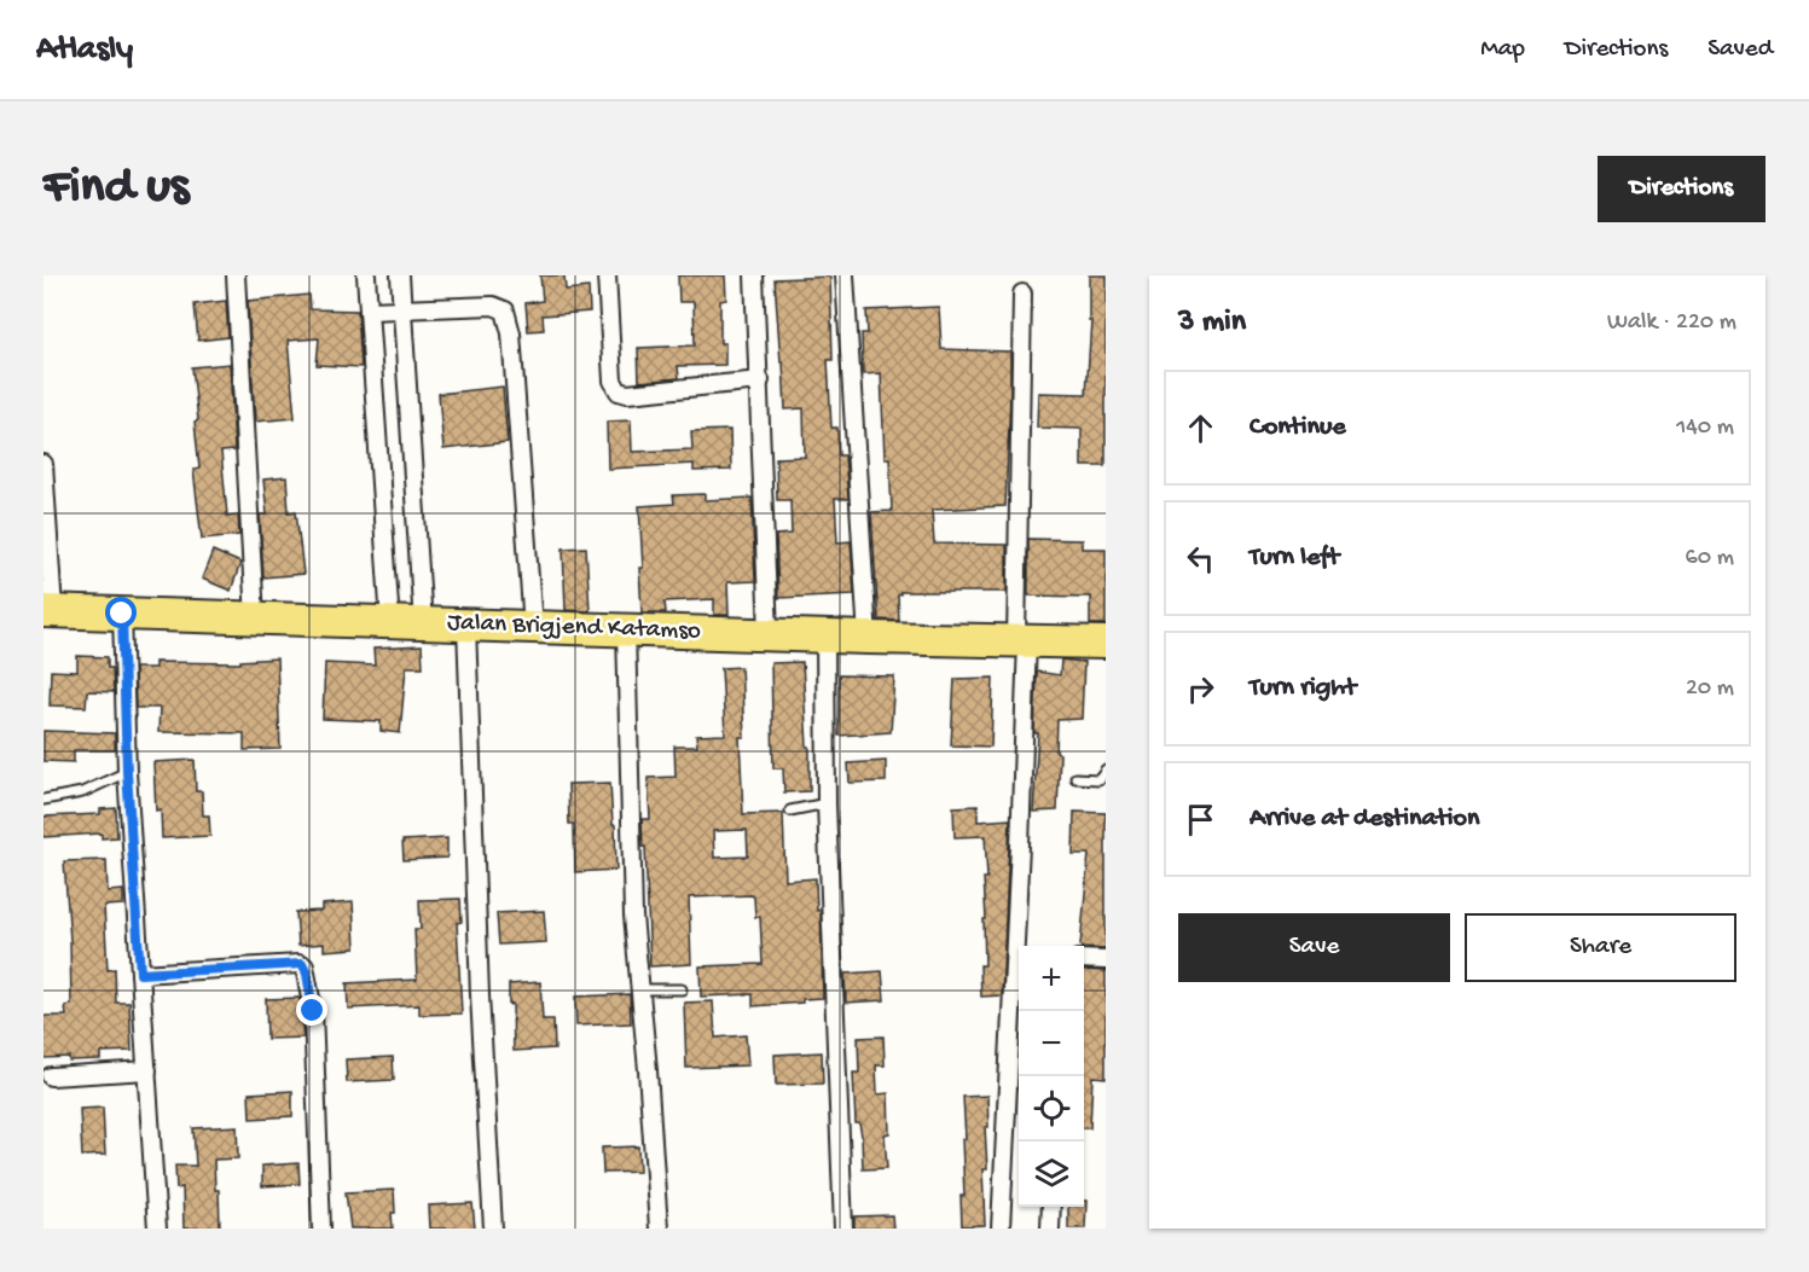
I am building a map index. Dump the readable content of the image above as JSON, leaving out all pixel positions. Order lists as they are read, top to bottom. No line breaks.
{"streets":{"highway":["Jalan Brigjend Katamso"]},"page":{"header":"Atlasly","nav":["Map","Directions","Saved"],"buttons":["Directions",["Save","Share"]],"title":"Find us","heading":["3 min","Walk · 220 m"],"list":[["Continue","140 m"],["Turn left","60 m"],["Turn right","20 m"],"Arrive at destination"],"map_buttons":["+","−"]}}
